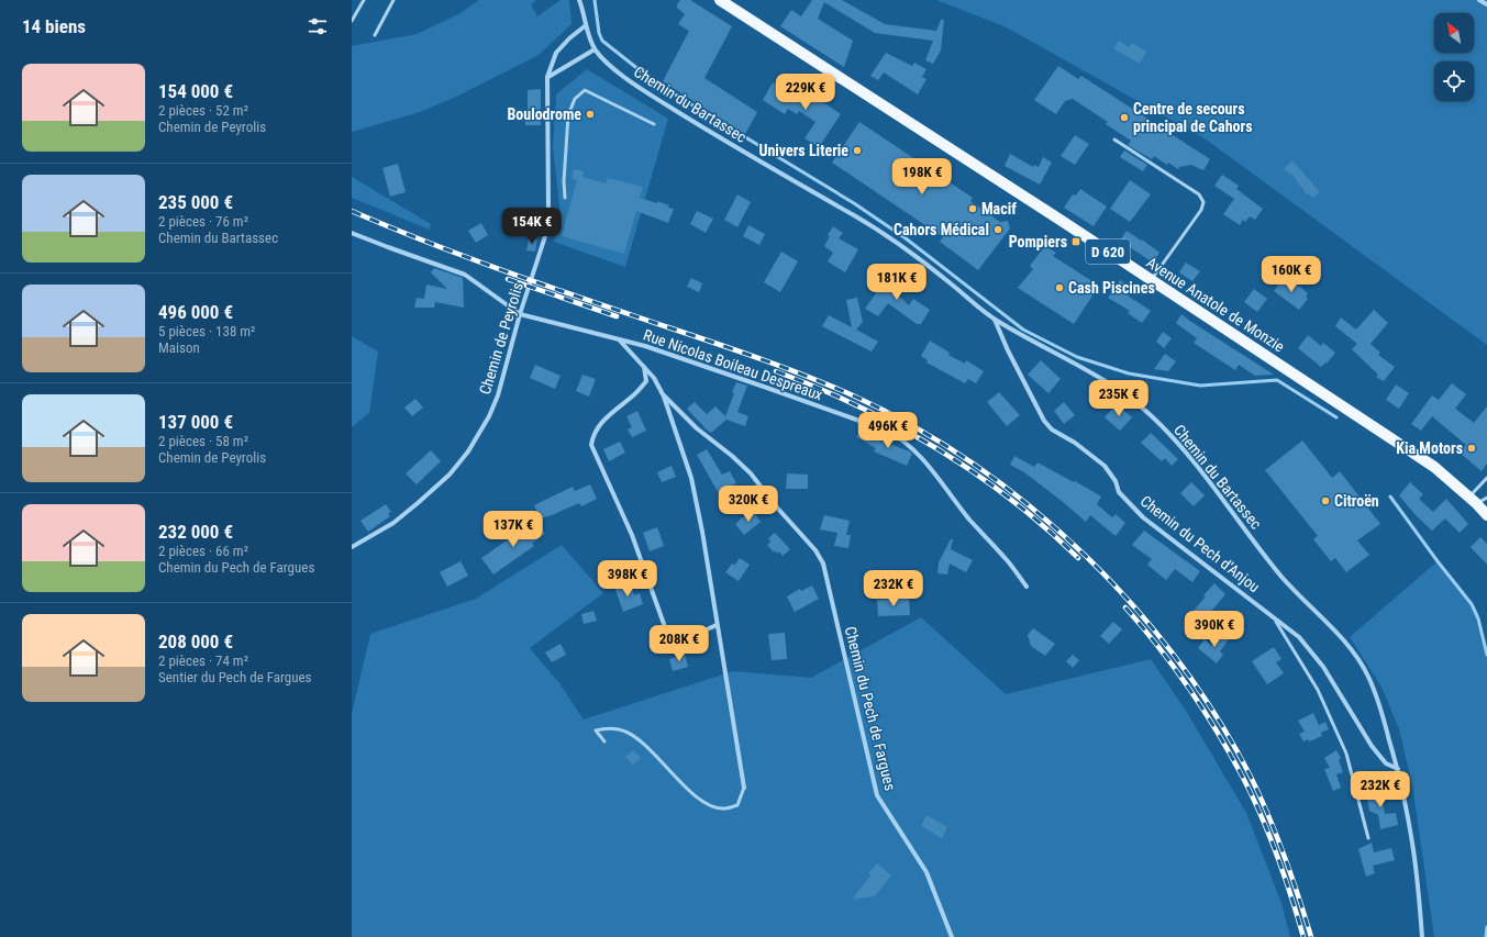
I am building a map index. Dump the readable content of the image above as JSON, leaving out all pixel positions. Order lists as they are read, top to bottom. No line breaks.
{"streets":{"main road":["D 620","Avenue Anatole de Monzie"],"street":["Chemin du Bartassec","Chemin de Peyrolis","Rue Nicolas Boileau Despreaux","Chemin du Pech d'Anjou","Chemin du Pech de Fargues"]},"crossings":[["Chemin du Bartassec","Chemin de Peyrolis"],["Chemin du Bartassec","Chemin du Pech d'Anjou"],["Chemin de Peyrolis","Rue Nicolas Boileau Despreaux"],["Rue Nicolas Boileau Despreaux","Chemin du Pech de Fargues"]],"places":{"other":["Boulodrome","Centre de secours principal de Cahors","Univers Literie","Macif","Cahors Médical","Cash Piscines","Kia Motors","Citroën"],"transit":["Pompiers"]},"north":"top left","page":{"heading":"14 biens","list":[{"name":"154 000 €","note":"2 pièces · 52 m² · Chemin de Peyrolis"},{"name":"235 000 €","note":"2 pièces · 76 m² · Chemin du Bartassec"},{"name":"496 000 €","note":"5 pièces · 138 m² · Maison"},{"name":"137 000 €","note":"2 pièces · 58 m² · Chemin de Peyrolis"},{"name":"232 000 €","note":"2 pièces · 66 m² · Chemin du Pech de Fargues"},{"name":"208 000 €","note":"2 pièces · 74 m² · Sentier du Pech de Fargues"}],"price":["229K €","198K €","154K €","160K €","181K €","235K €","496K €","320K €","137K €","398K €","232K €","390K €","208K €","232K €"]}}
